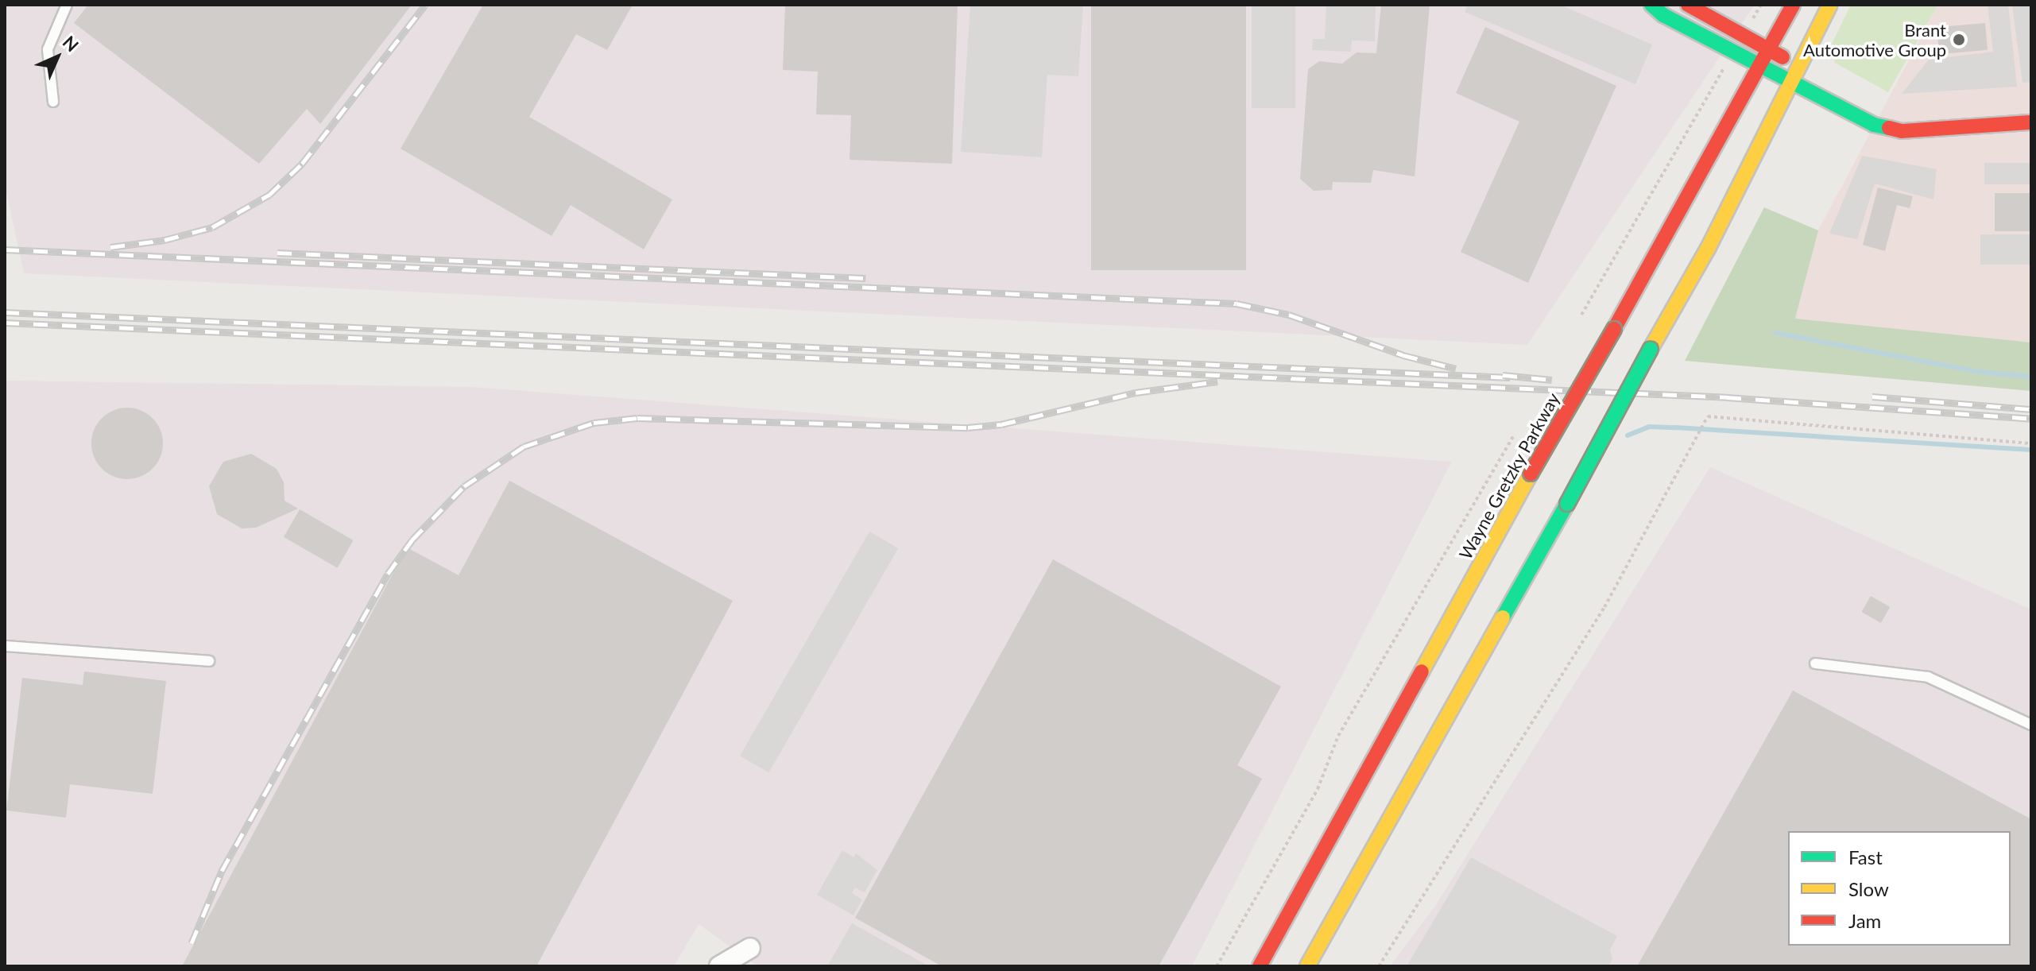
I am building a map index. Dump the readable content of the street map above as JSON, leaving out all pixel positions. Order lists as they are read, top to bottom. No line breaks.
{"streets":{"main road":["Wayne Gretzky Parkway"]},"places":["Brant Automotive Group"],"legend":["Fast","Slow","Jam"],"north":"top right"}
